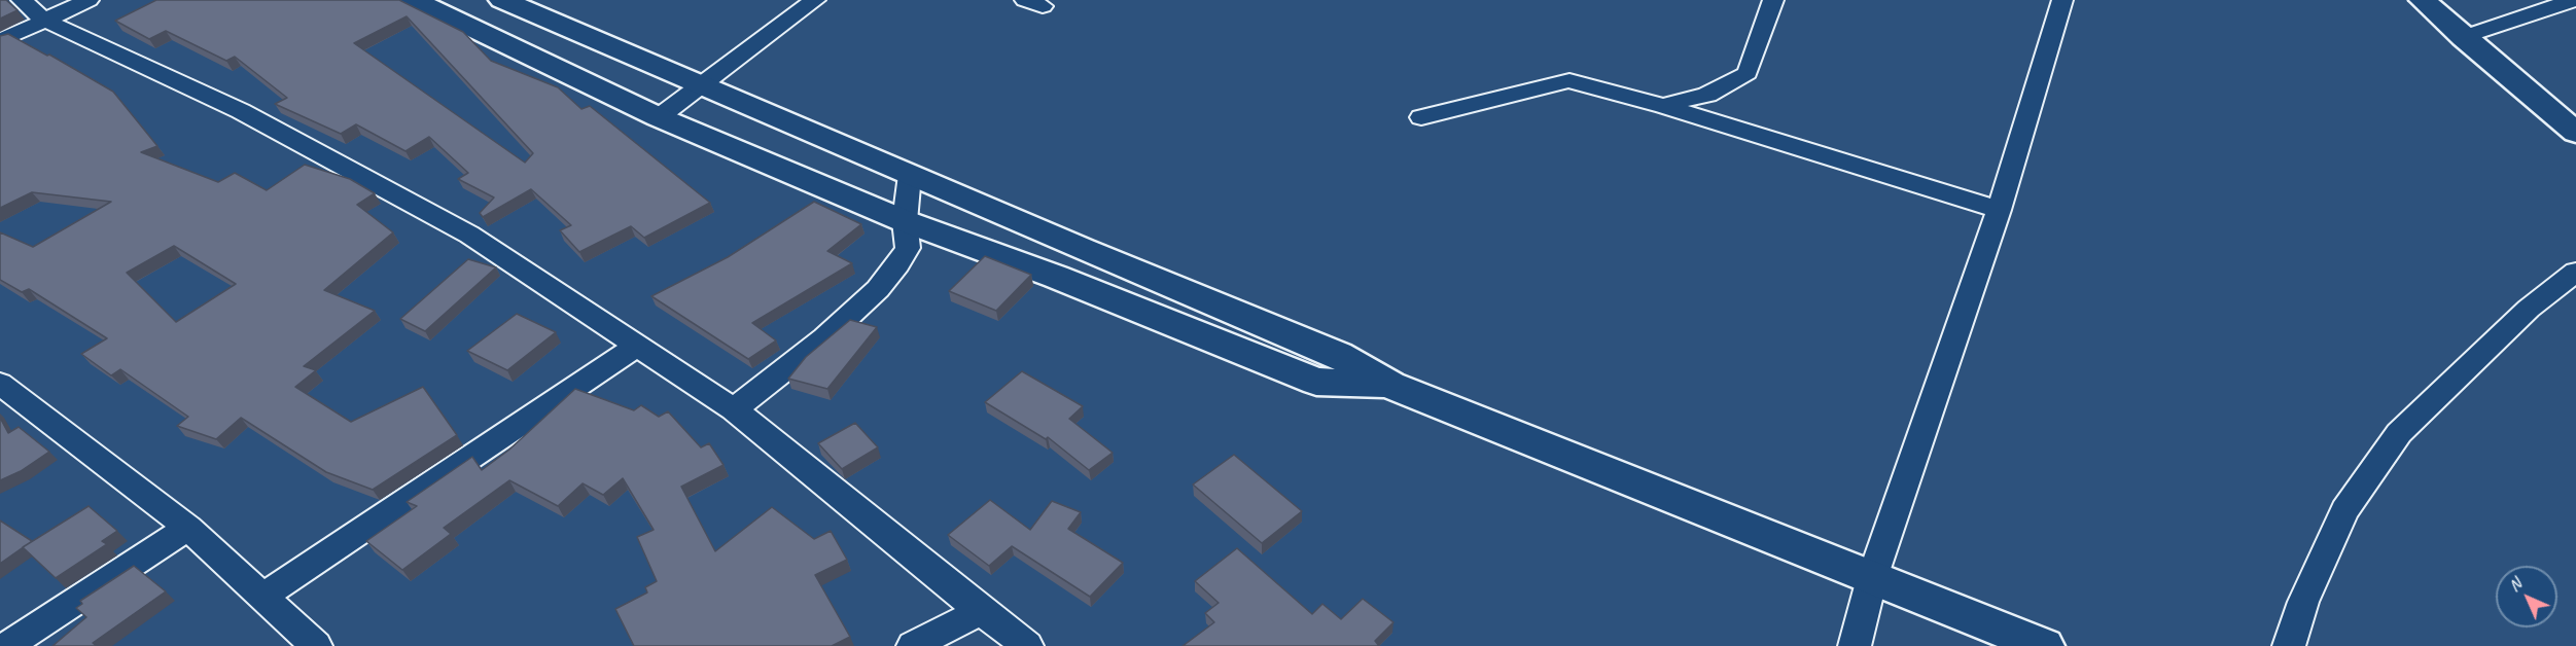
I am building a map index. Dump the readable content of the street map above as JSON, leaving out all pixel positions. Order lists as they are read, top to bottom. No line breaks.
{"north":"top left"}
